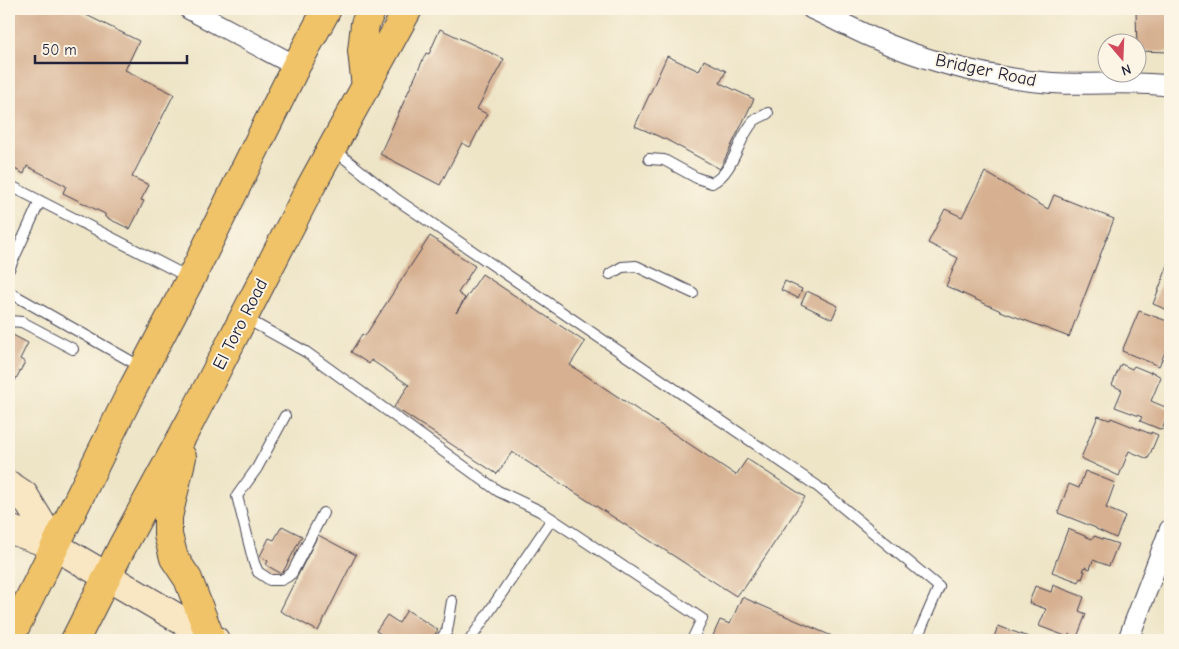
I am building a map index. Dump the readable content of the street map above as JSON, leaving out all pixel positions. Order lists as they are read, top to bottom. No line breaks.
{"streets":{"main road":["El Toro Road"],"street":["Bridger Road"]},"scale_bar":"50 m","north":"bottom"}
